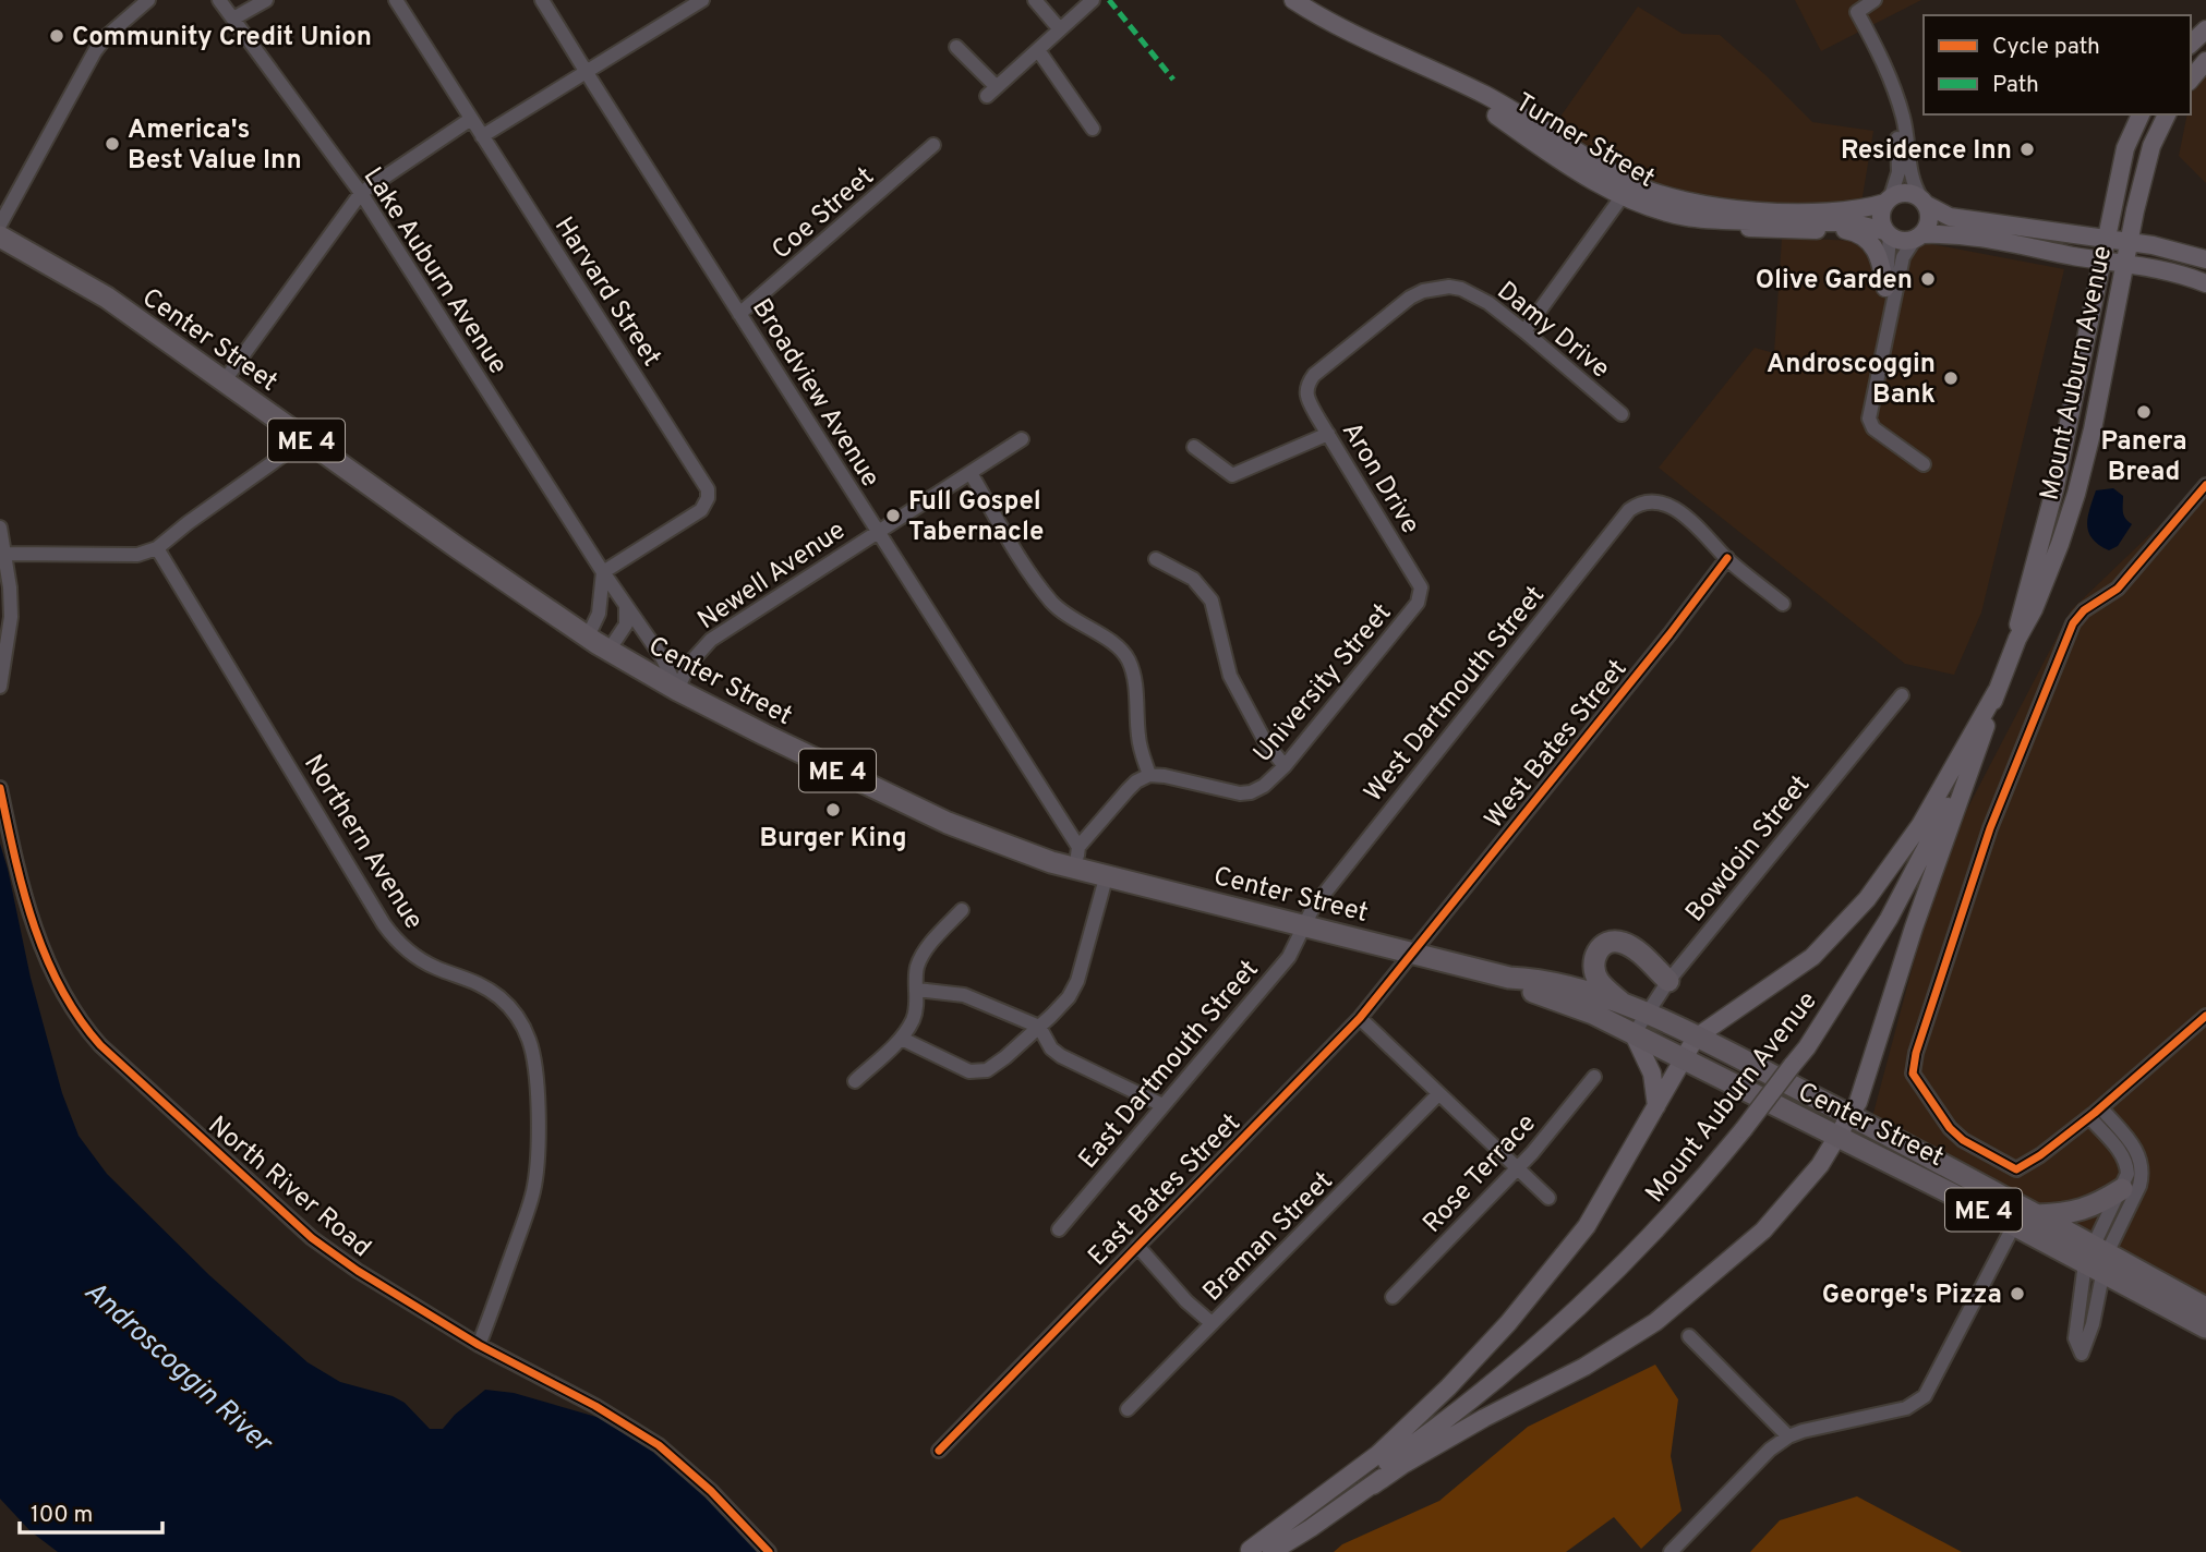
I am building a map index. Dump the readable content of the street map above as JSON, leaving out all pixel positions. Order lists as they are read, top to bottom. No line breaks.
{"streets":{"highway":["Center Street","ME 4"],"main road":["Turner Street","Mount Auburn Avenue"],"street":["Coe Street","Lake Auburn Avenue","Harvard Street","Damy Drive","Broadview Avenue","Aron Drive","Newell Avenue","University Street","West Dartmouth Street","West Bates Street","Northern Avenue","Bowdoin Street","East Dartmouth Street","Rose Terrace","North River Road","East Bates Street","Braman Street"]},"crossings":[["Coe Street","Broadview Avenue"],["Lake Auburn Avenue","Harvard Street"],["Lake Auburn Avenue","Center Street"],["Lake Auburn Avenue","Newell Avenue"],["Damy Drive","Aron Drive"],["Center Street","Broadview Avenue"],["Center Street","Newell Avenue"],["Center Street","West Dartmouth Street"],["Center Street","West Bates Street"],["Center Street","Bowdoin Street"],["Center Street","East Dartmouth Street"],["Center Street","East Bates Street"],["Broadview Avenue","Newell Avenue"],["Aron Drive","University Street"],["West Dartmouth Street","West Bates Street"],["West Dartmouth Street","East Dartmouth Street"],["West Bates Street","East Bates Street"],["Northern Avenue","North River Road"]],"water":["Androscoggin River"],"places":["Community Credit Union","America's Best Value Inn","Residence Inn","Olive Garden","Androscoggin Bank","Panera Bread","Full Gospel Tabernacle","Burger King","George's Pizza"],"legend":["Cycle path","Path"],"scale_bar":"100 m"}
